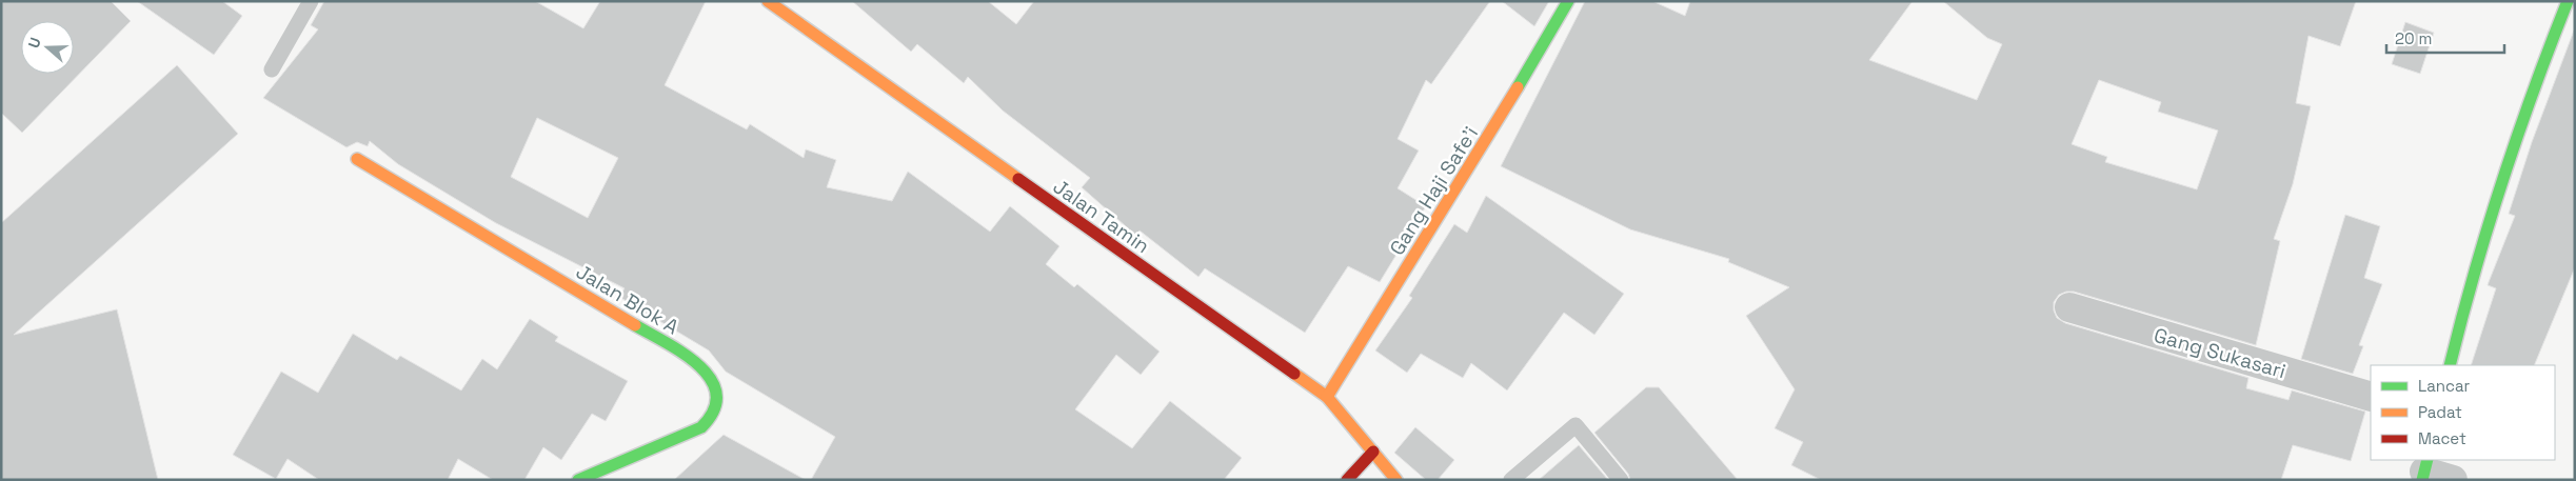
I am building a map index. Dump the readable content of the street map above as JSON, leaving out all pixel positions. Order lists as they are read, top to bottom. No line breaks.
{"streets":{"main road":["Gang Haji Safe'i","Jalan Tamin","Jalan Blok A"],"street":["Gang Sukasari"]},"crossings":[["Gang Haji Safe'i","Jalan Tamin"]],"legend":["Lancar","Padat","Macet"],"scale_bar":"20 m","north":"left"}
